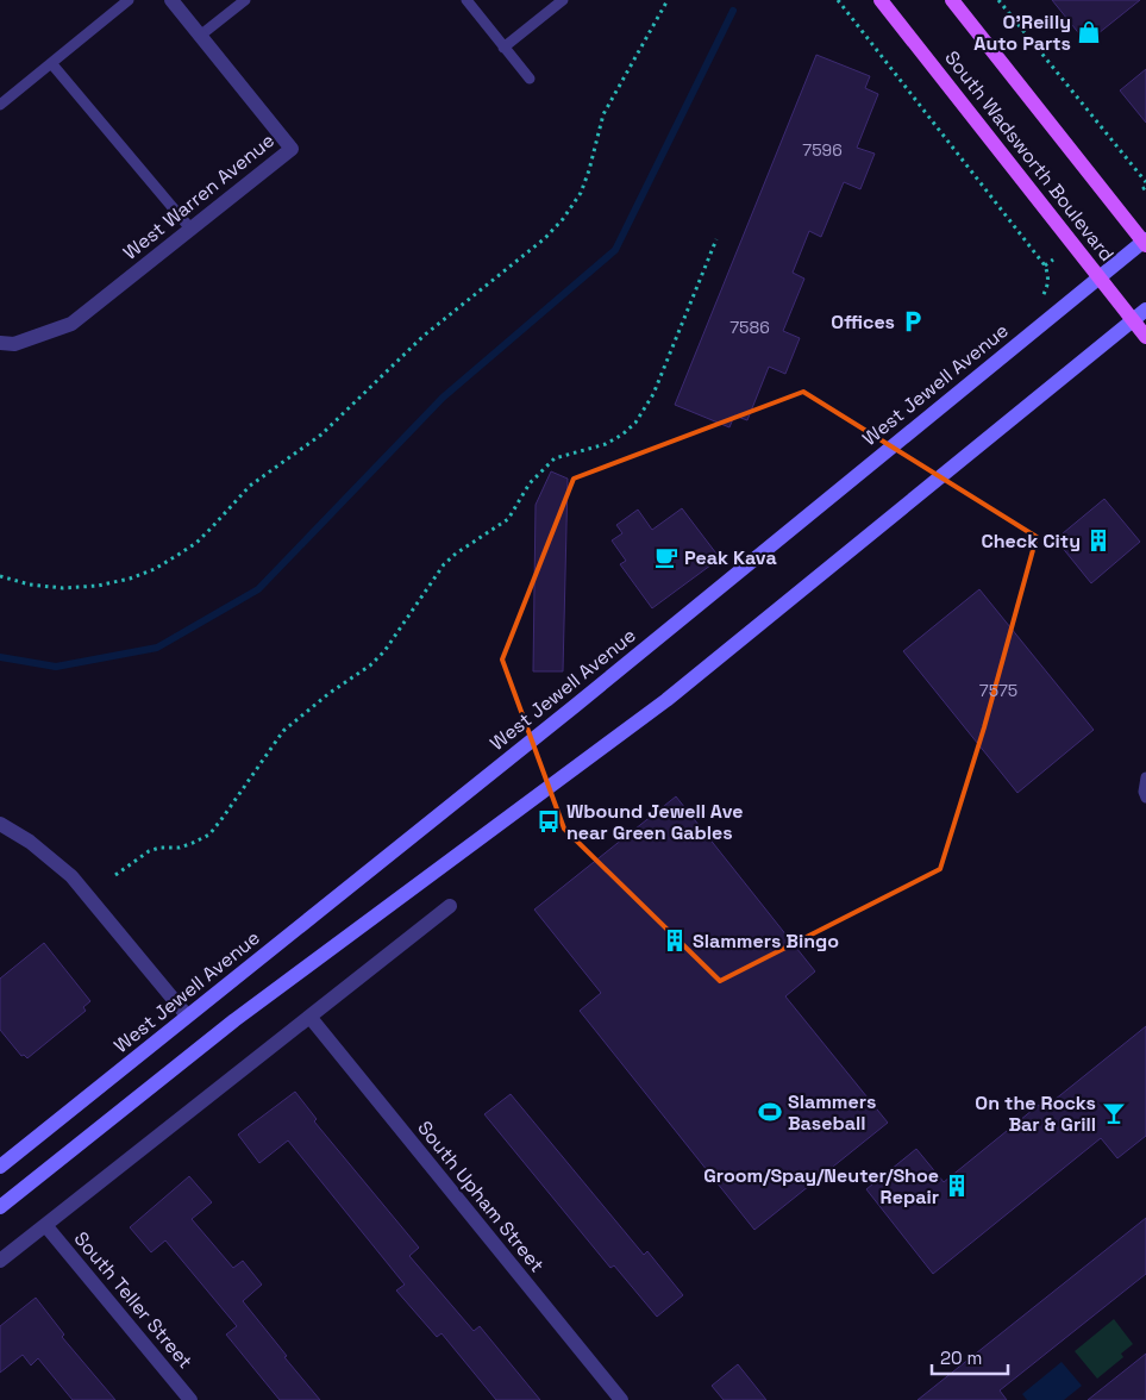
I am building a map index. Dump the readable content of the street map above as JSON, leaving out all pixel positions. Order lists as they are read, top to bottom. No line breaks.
{"streets":{"main road":["South Wadsworth Boulevard","West Jewell Avenue"],"street":["West Warren Avenue","South Upham Street","South Teller Street"]},"crossings":[["South Wadsworth Boulevard","West Jewell Avenue"]],"places":{"shop":["O'Reilly Auto Parts"],"parking":["Offices"],"building":["Check City","Slammers Bingo","Groom/Spay/Neuter/Shoe Repair"],"cafe":["Peak Kava"],"bus stop":["Wbound Jewell Ave near Green Gables"],"sports":["Slammers Baseball"],"bar":["On the Rocks Bar & Grill"]},"house_numbers":["7596","7586","7575"],"scale_bar":"20 m"}
